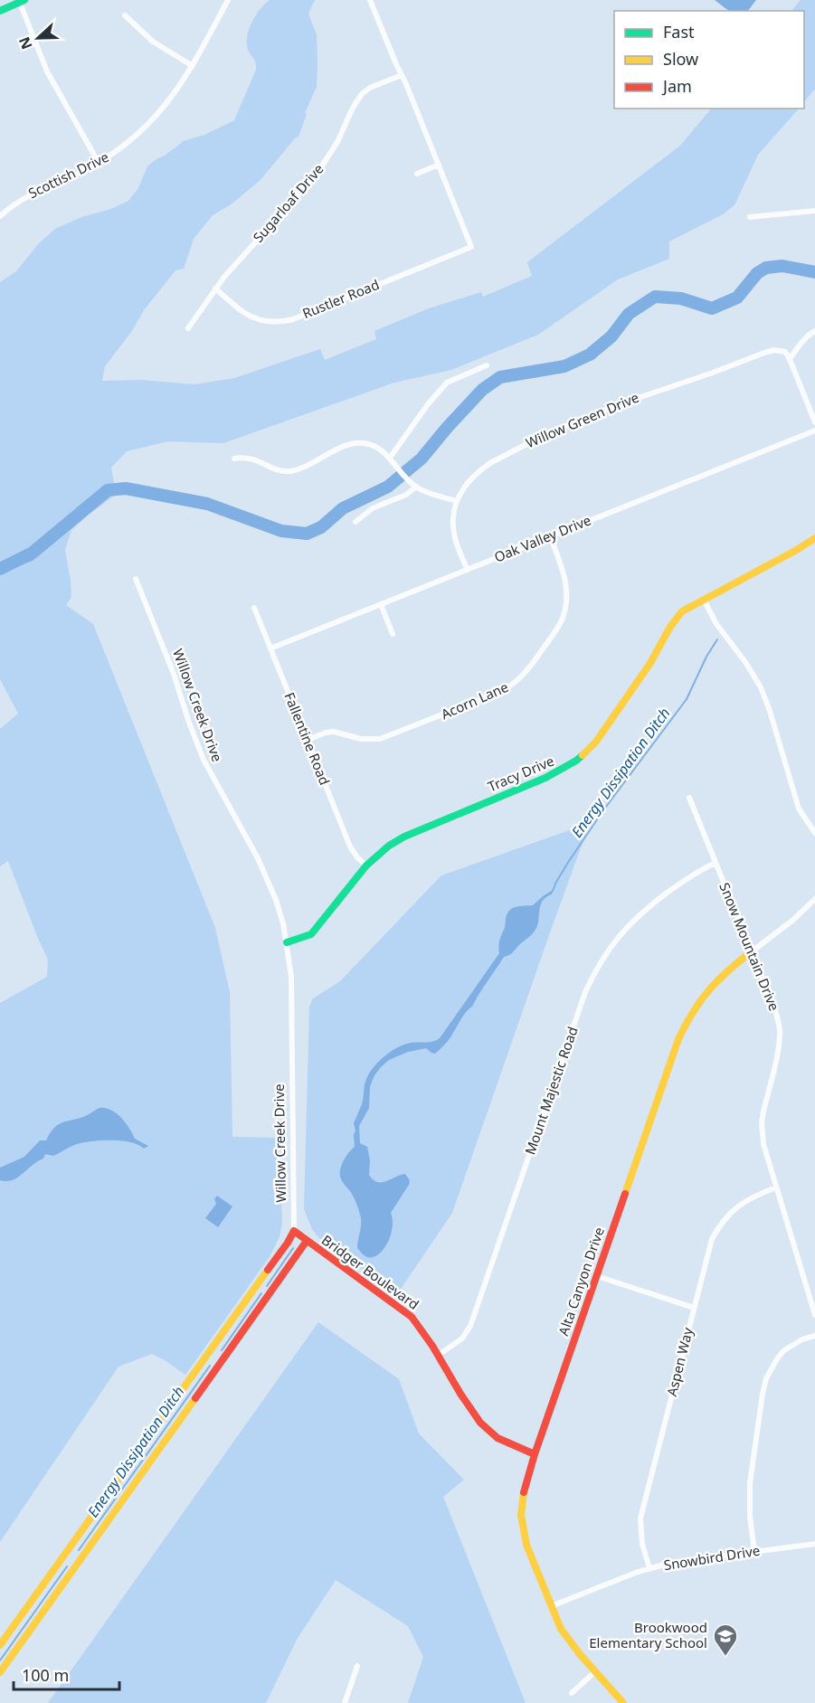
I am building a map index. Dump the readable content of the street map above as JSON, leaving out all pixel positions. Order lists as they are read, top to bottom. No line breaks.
{"streets":{"street":["Scottish Drive","Sugarloaf Drive","Rustler Road","Willow Green Drive","Oak Valley Drive","Acorn Lane","Willow Creek Drive","Fallentine Road","Tracy Drive","Snow Mountain Drive","Mount Majestic Road","Bridger Boulevard","Alta Canyon Drive","Aspen Way","Snowbird Drive"]},"crossings":[["Sugarloaf Drive","Rustler Road"],["Willow Green Drive","Oak Valley Drive"],["Oak Valley Drive","Acorn Lane"],["Oak Valley Drive","Fallentine Road"],["Acorn Lane","Fallentine Road"],["Willow Creek Drive","Tracy Drive"],["Willow Creek Drive","Bridger Boulevard"],["Fallentine Road","Tracy Drive"],["Snow Mountain Drive","Mount Majestic Road"],["Snow Mountain Drive","Alta Canyon Drive"],["Snow Mountain Drive","Aspen Way"],["Mount Majestic Road","Bridger Boulevard"],["Bridger Boulevard","Alta Canyon Drive"],["Alta Canyon Drive","Snowbird Drive"],["Aspen Way","Snowbird Drive"]],"water":["Energy Dissipation Ditch"],"places":{"school or university":["Brookwood Elementary School"]},"legend":["Fast","Slow","Jam"],"scale_bar":"100 m","north":"left"}
